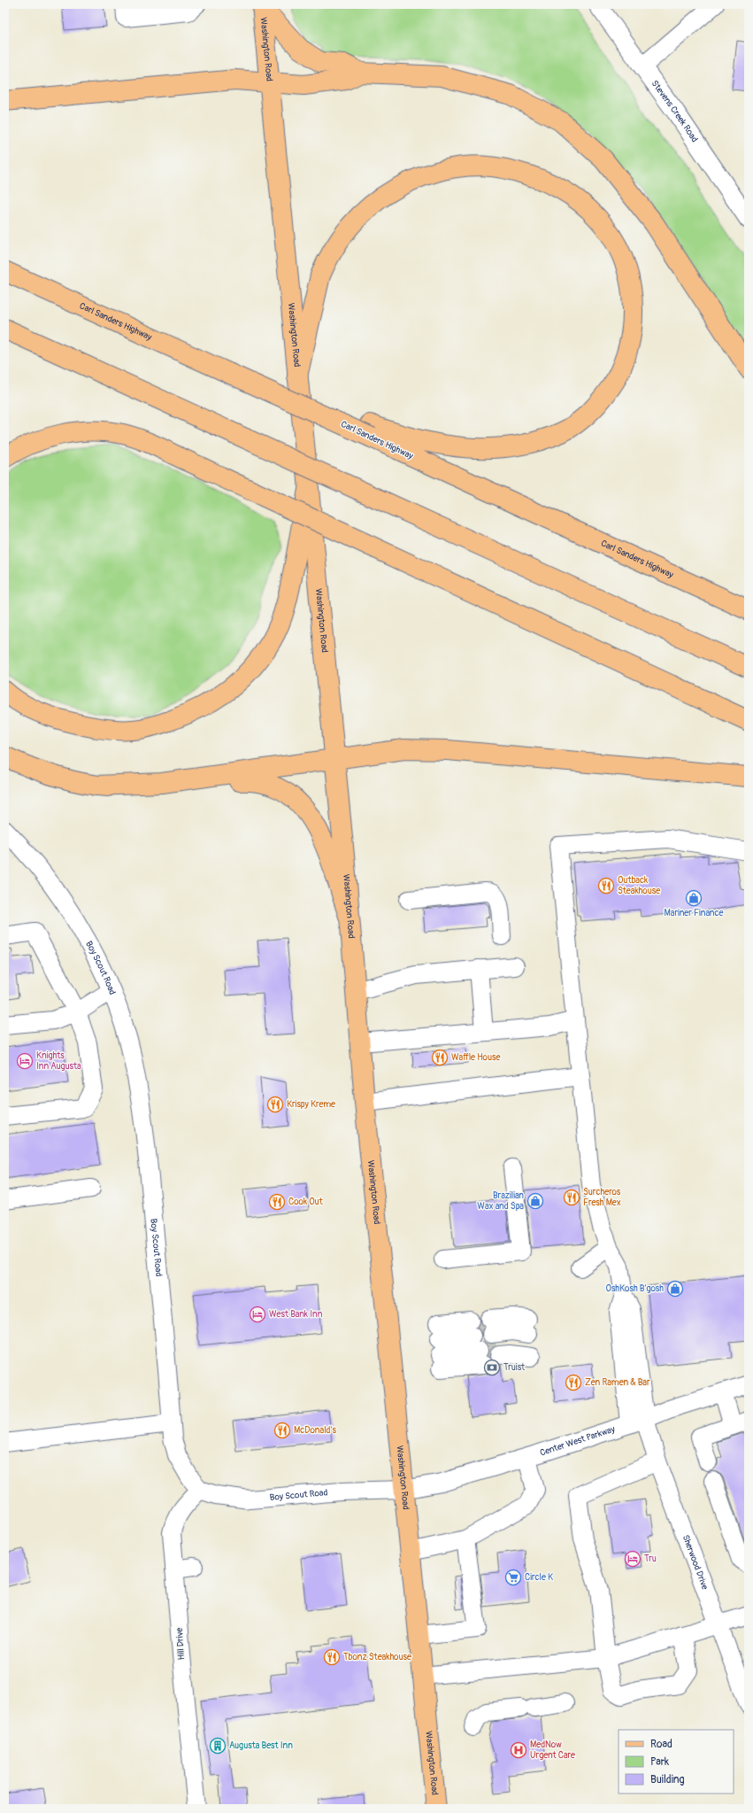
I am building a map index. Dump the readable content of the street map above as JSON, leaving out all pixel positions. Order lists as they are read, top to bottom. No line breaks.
{"streets":{"main road":["Washington Road","Carl Sanders Highway"],"street":["Stevens Creek Road","Boy Scout Road","Center West Parkway","Sherwood Drive","Hill Drive"]},"crossings":[["Washington Road","Boy Scout Road"],["Washington Road","Center West Parkway"],["Boy Scout Road","Center West Parkway"],["Boy Scout Road","Hill Drive"],["Center West Parkway","Sherwood Drive"]],"places":{"restaurant":["Outback Steakhouse","Waffle House","Krispy Kreme","Surcheros Fresh Mex","Cook Out","Zen Ramen & Bar","McDonald's","Tbonz Steakhouse"],"shop":["Mariner Finance","Brazilian Wax and Spa","OshKosh B'gosh"],"hotel":["Knights Inn Augusta","West Bank Inn","Tru"],"bank":["Truist"],"supermarket":["Circle K"],"building":["Augusta Best Inn"],"hospital":["MedNow Urgent Care"]},"legend":["Road","Park","Building"]}
